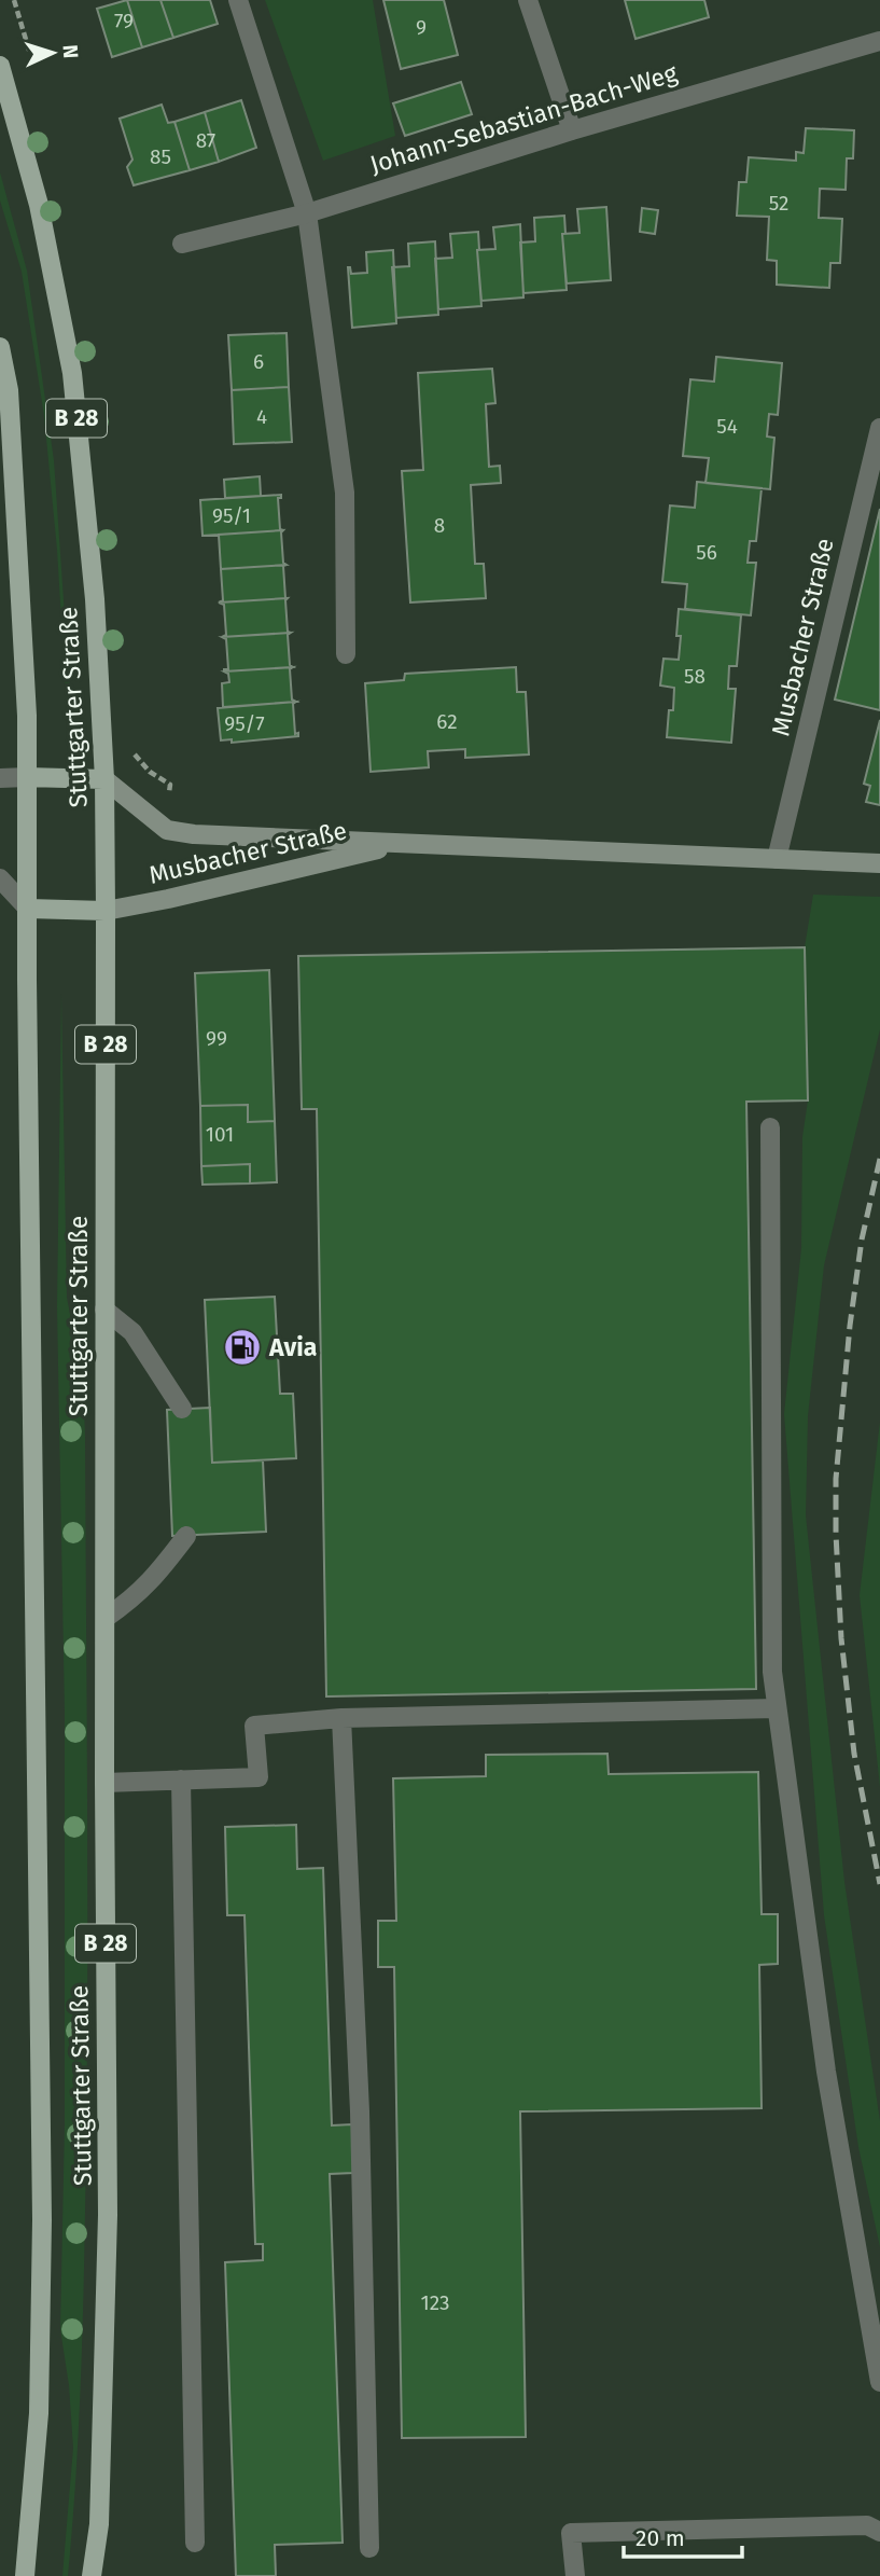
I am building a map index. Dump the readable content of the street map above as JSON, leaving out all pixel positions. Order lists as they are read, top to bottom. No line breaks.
{"streets":{"main road":["B 28","Stuttgarter Straße"],"street":["Johann-Sebastian-Bach-Weg","Musbacher Straße"]},"crossings":[["Musbacher Straße","Stuttgarter Straße"]],"places":{"fuel station":["Avia"]},"house_numbers":["79","9","87","85","52","6","4","54","95/1","8","56","58","62","95/7","99","101","123"],"scale_bar":"20 m","north":"right"}
